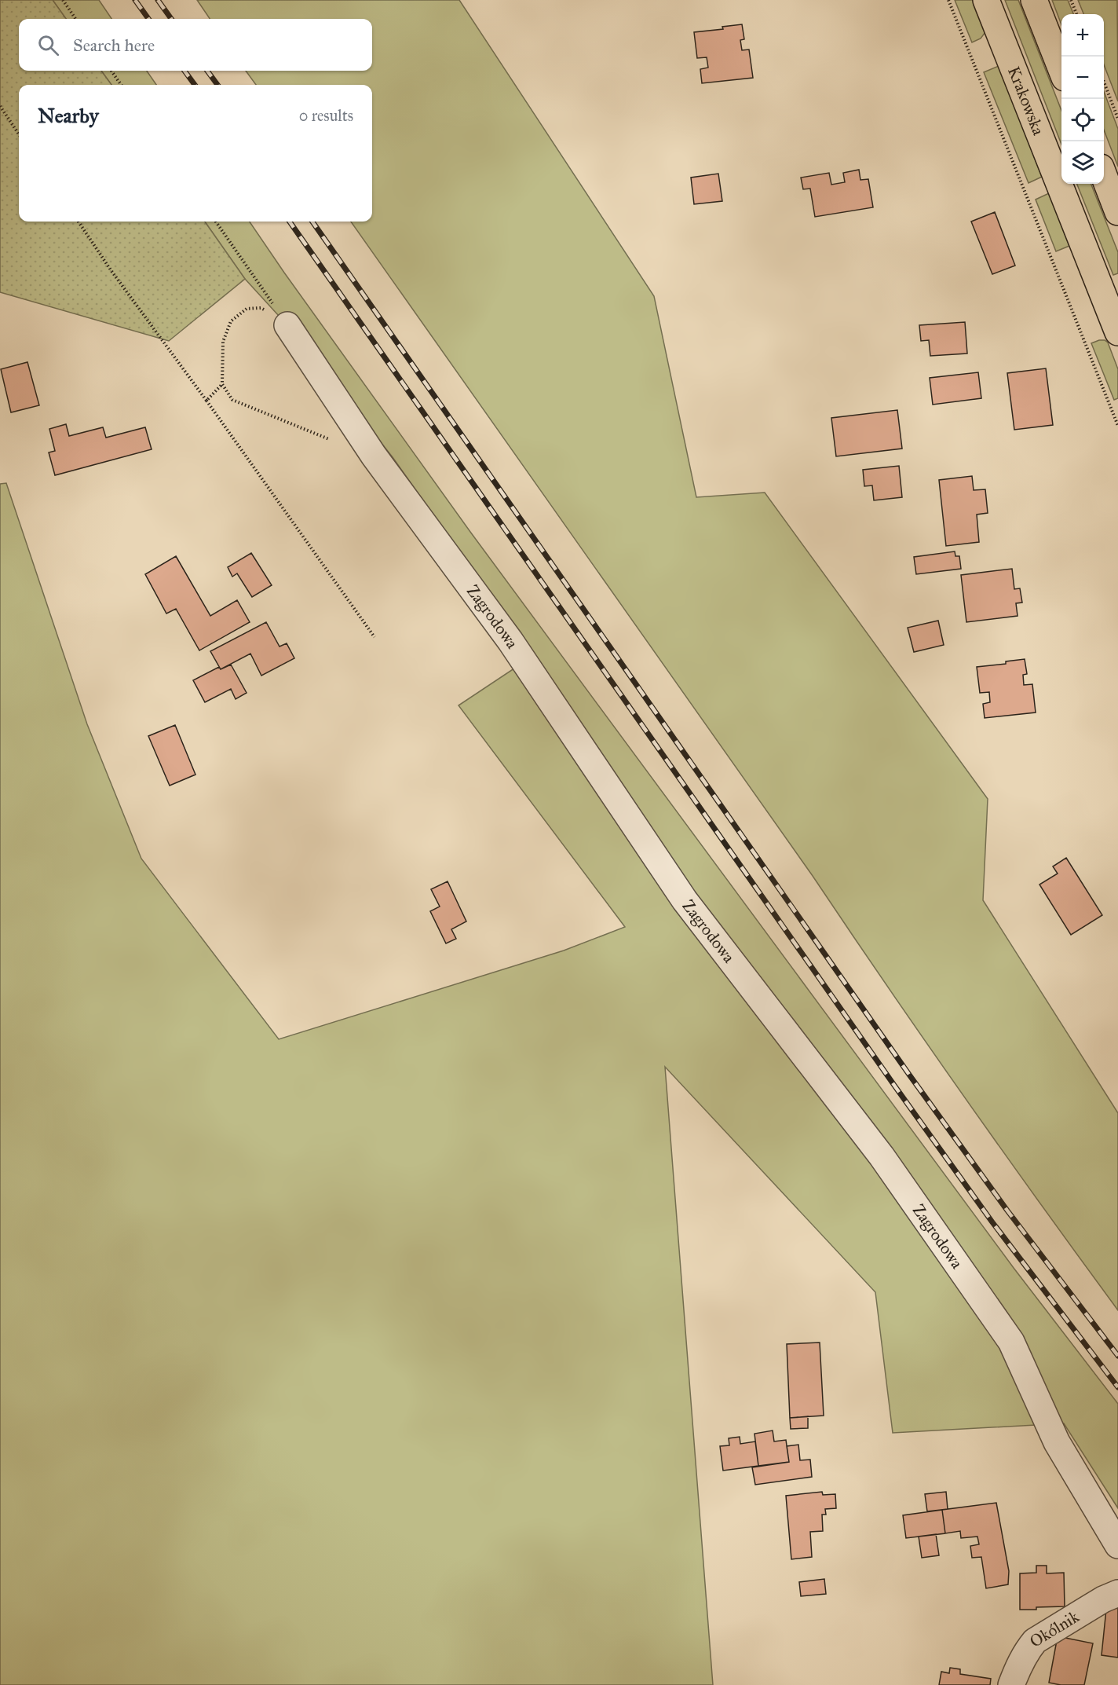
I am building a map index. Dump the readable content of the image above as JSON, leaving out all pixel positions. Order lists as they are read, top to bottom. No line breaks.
{"streets":{"main road":["Krakowska"],"street":["Zagrodowa","Okólnik"]},"page":{"map_buttons":["+","−"],"search":"Search here","heading":["Nearby","0 results"]}}
